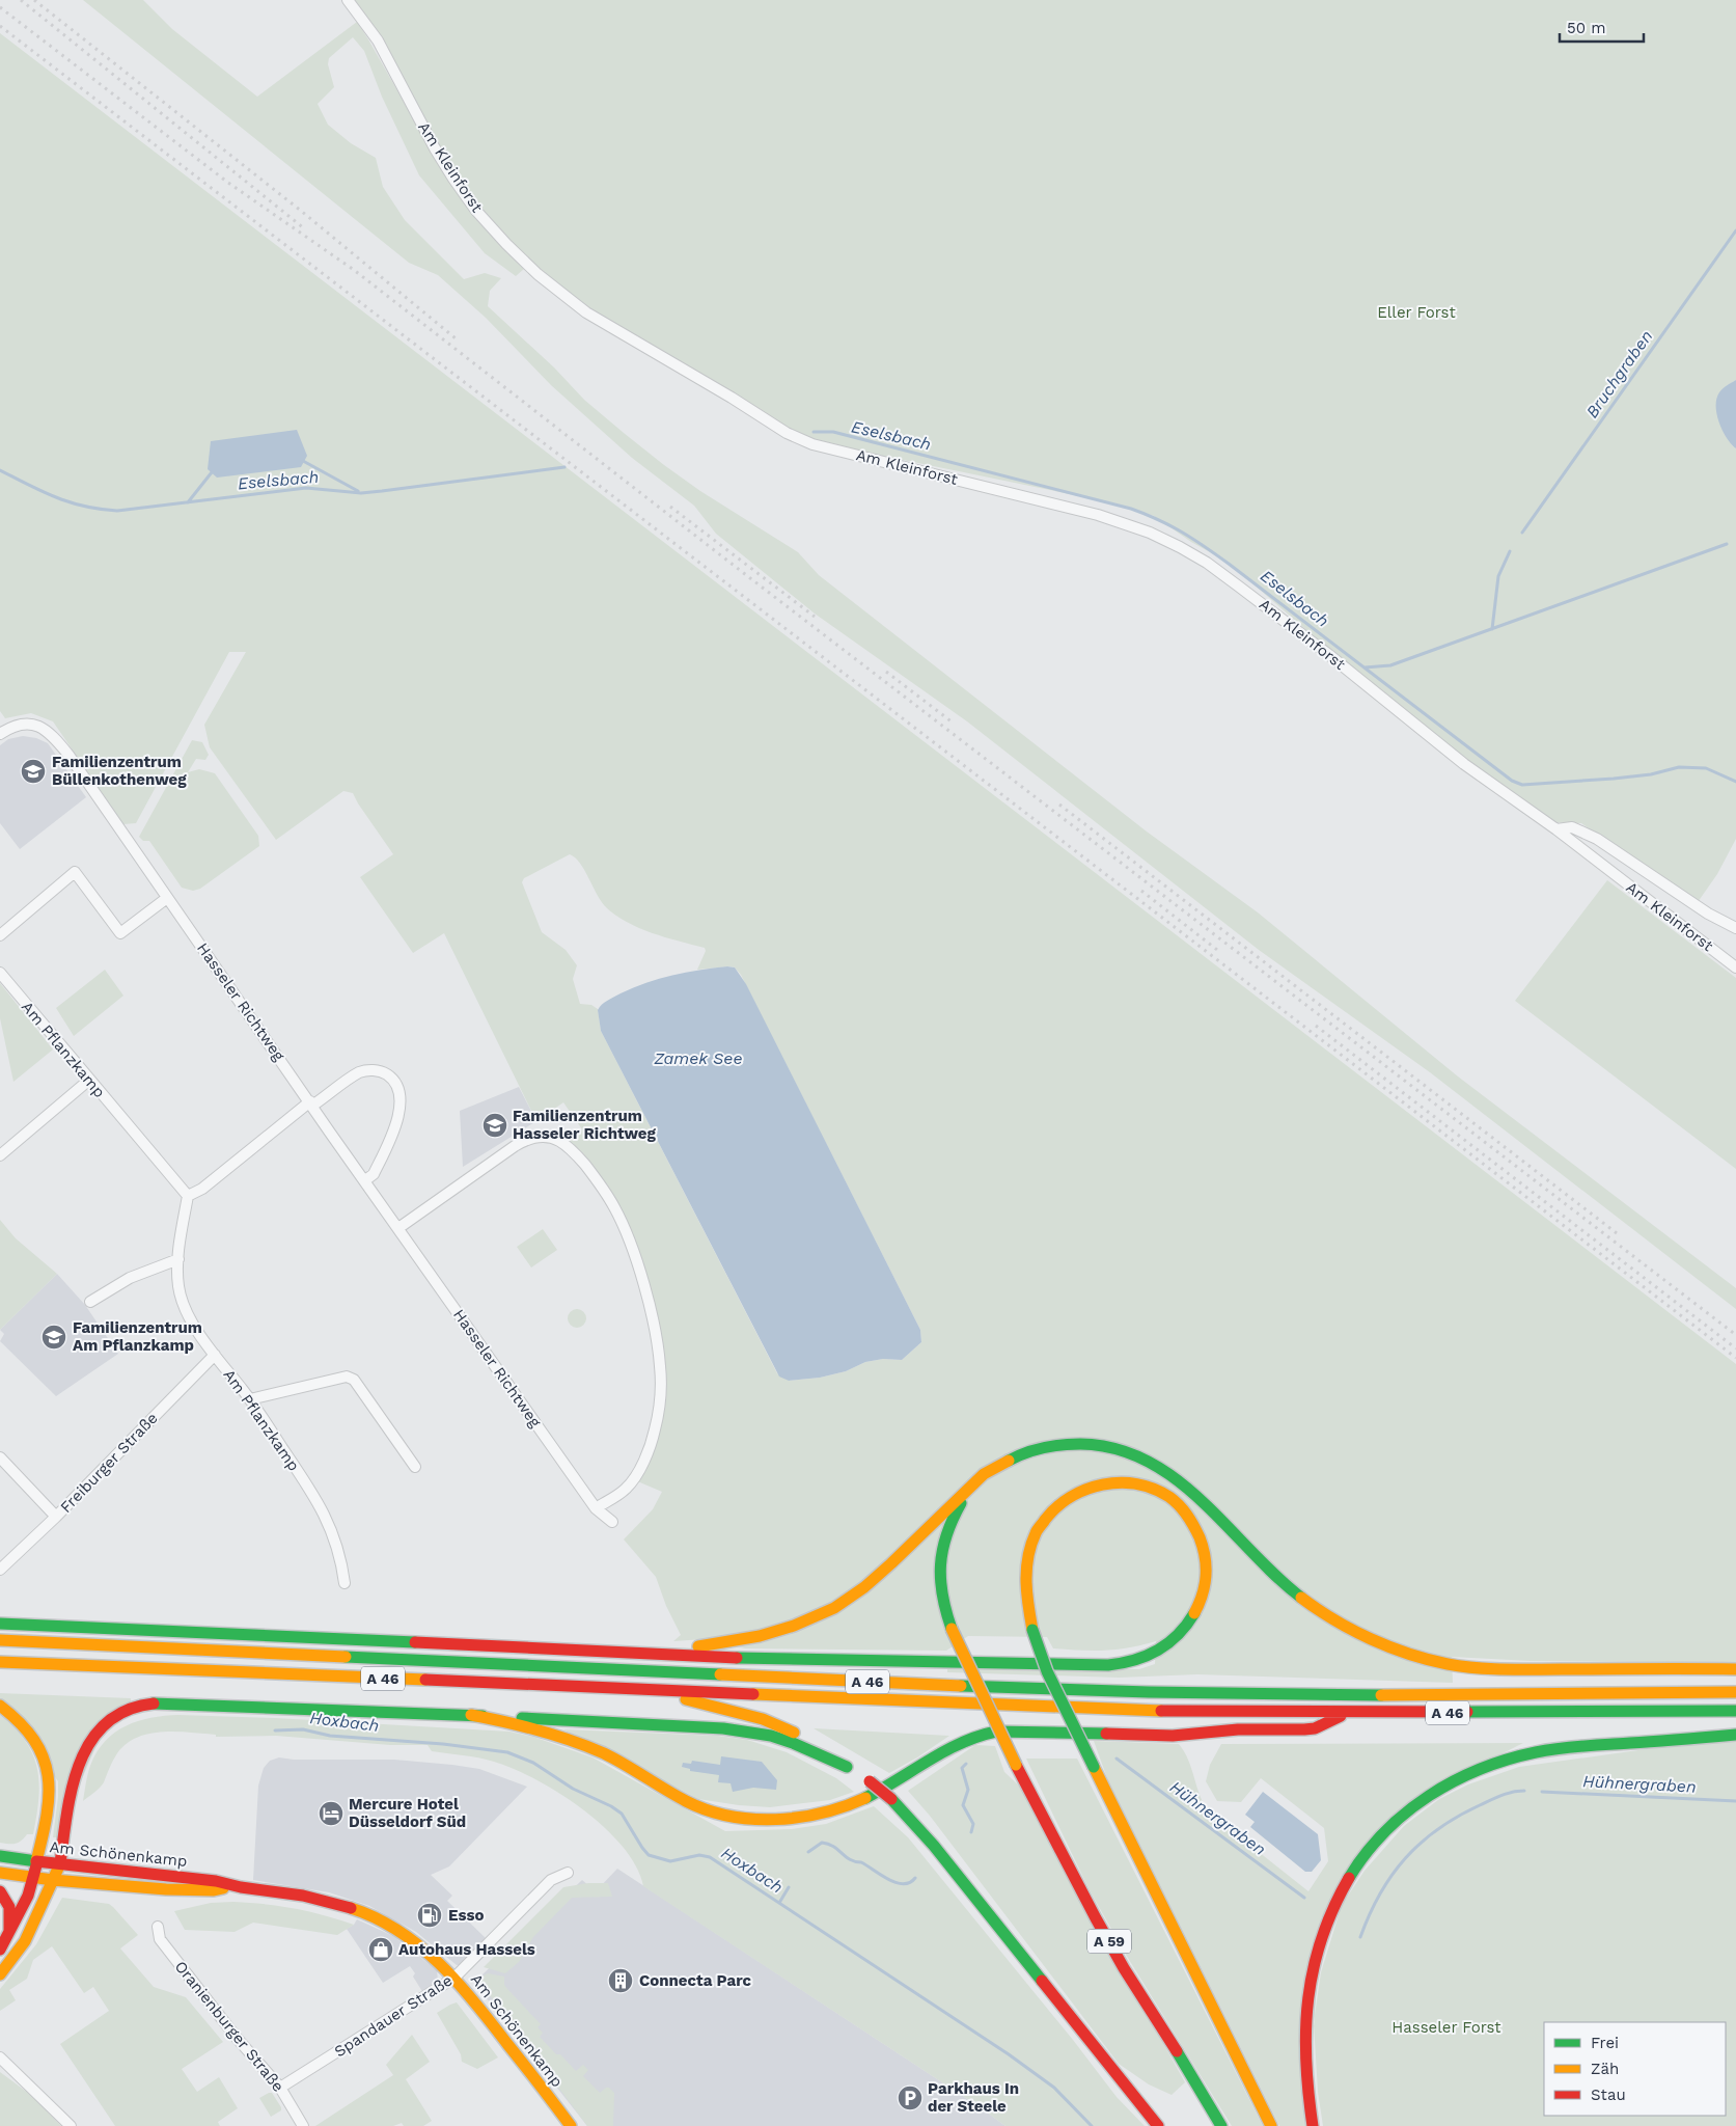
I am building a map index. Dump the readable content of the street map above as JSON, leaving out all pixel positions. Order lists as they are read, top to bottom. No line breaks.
{"streets":{"main road":["A 46","Am Schönenkamp","A 59"],"street":["Am Kleinforst","Hasseler Richtweg","Am Pflanzkamp","Freiburger Straße","Spandauer Straße","Oranienburger Straße"]},"crossings":[["Am Pflanzkamp","Freiburger Straße"],["Am Schönenkamp","Spandauer Straße"],["Spandauer Straße","Oranienburger Straße"]],"water":["Bruchgraben","Eselsbach","Zamek See","Hoxbach","Hühnergraben"],"parks":["Eller Forst","Hasseler Forst"],"places":{"school or university":["Familienzentrum Büllenkothenweg","Familienzentrum Hasseler Richtweg","Familienzentrum Am Pflanzkamp"],"hotel":["Mercure Hotel Düsseldorf Süd"],"fuel station":["Esso"],"shop":["Autohaus Hassels"],"building":["Connecta Parc"],"parking":["Parkhaus In der Steele"]},"legend":["Frei","Zäh","Stau"],"scale_bar":"50 m"}
